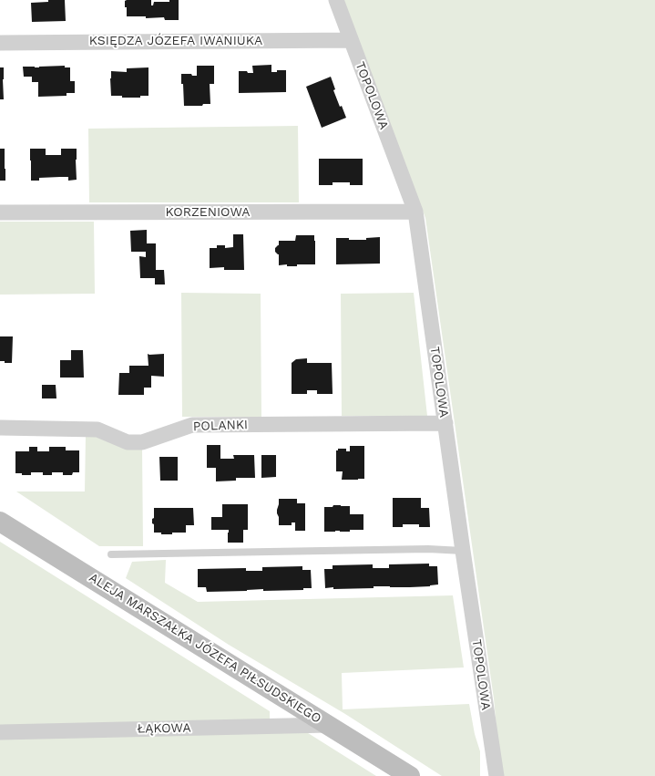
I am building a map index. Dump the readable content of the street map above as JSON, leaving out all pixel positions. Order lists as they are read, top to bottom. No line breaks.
{"streets":{"main road":["ALEJA MARSZAŁKA JÓZEFA PIŁSUDSKIEGO"],"street":["KSIĘDZA JÓZEFA IWANIUKA","TOPOLOWA","KORZENIOWA","POLANKI","ŁĄKOWA"]},"crossings":[["KSIĘDZA JÓZEFA IWANIUKA","TOPOLOWA"],["TOPOLOWA","KORZENIOWA"],["TOPOLOWA","POLANKI"],["ALEJA MARSZAŁKA JÓZEFA PIŁSUDSKIEGO","ŁĄKOWA"]]}
